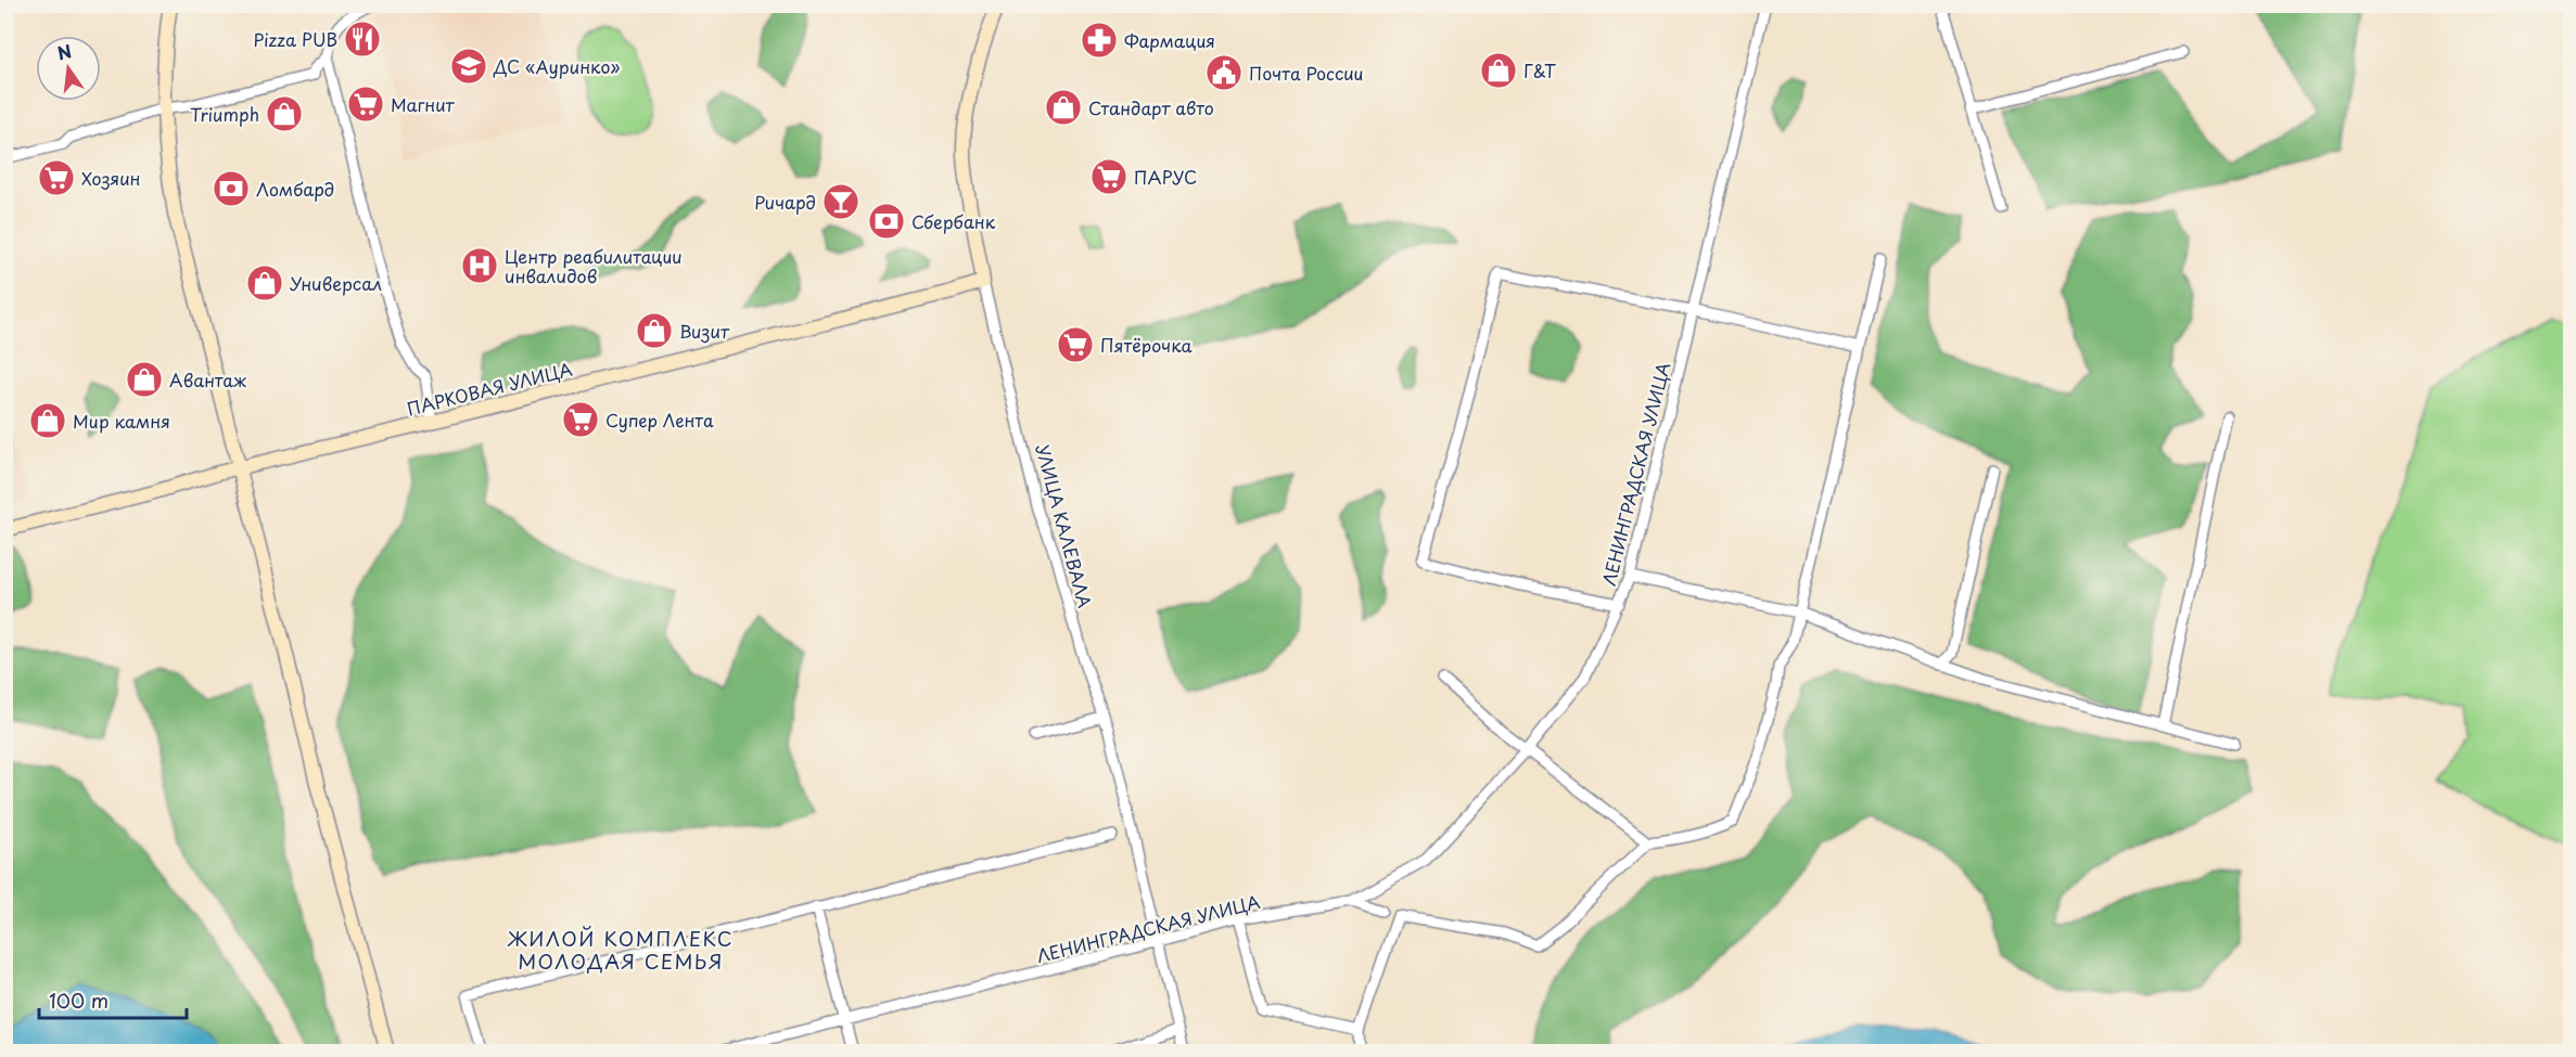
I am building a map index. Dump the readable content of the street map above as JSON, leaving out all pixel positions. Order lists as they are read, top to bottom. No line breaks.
{"streets":{"main road":["ПАРКОВАЯ УЛИЦА","УЛИЦА КАЛЕВАЛА"],"street":["ЛЕНИНГРАДСКАЯ УЛИЦА"]},"crossings":[["ПАРКОВАЯ УЛИЦА","УЛИЦА КАЛЕВАЛА"],["ЛЕНИНГРАДСКАЯ УЛИЦА","УЛИЦА КАЛЕВАЛА"]],"districts":["ЖИЛОЙ КОМПЛЕКС МОЛОДАЯ СЕМЬЯ"],"places":{"restaurant":["Pizza PUB"],"pharmacy":["Фармация"],"school or university":["ДС «Ауринко»"],"shop":["Г&Т","Стандарт авто","Triumph","Универсал","Визит","Авантаж","Мир камня"],"public building":["Почта России"],"supermarket":["Магнит","ПАРУС","Хозяин","Пятёрочка","Супер Лента"],"bank":["Ломбард","Сбербанк"],"bar":["Ричард"],"hospital":["Центр реабилитации инвалидов"]},"scale_bar":"100 m","north":"top"}
